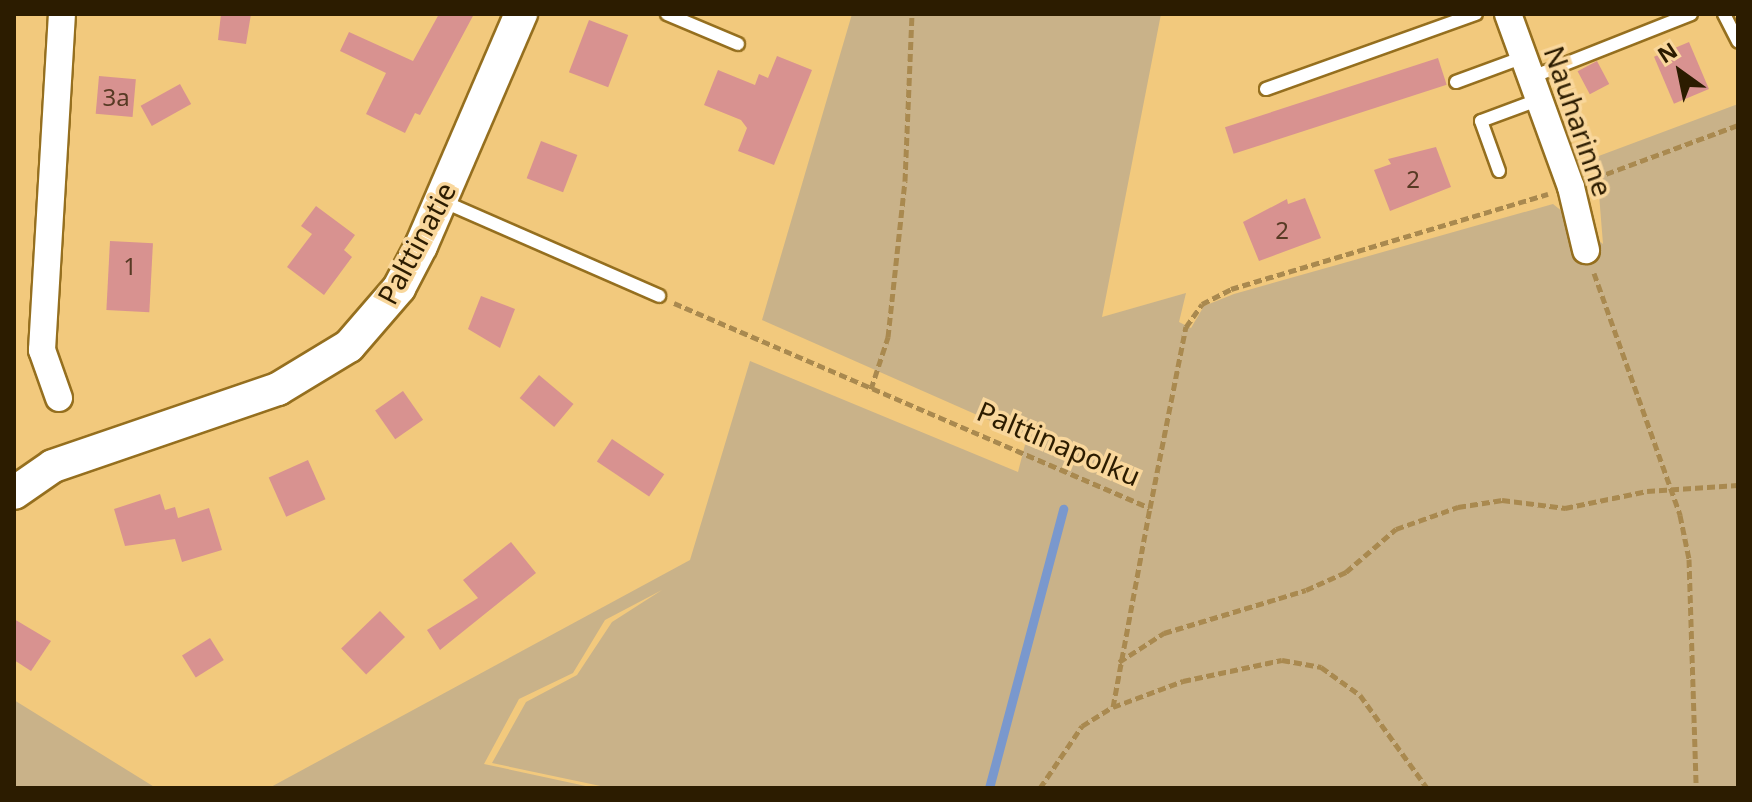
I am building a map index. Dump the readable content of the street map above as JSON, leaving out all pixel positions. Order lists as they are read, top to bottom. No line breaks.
{"streets":{"street":["Nauharinne","Palttinatie"],"path":["Palttinapolku"]},"crossings":[["Nauharinne","Palttinapolku"]],"house_numbers":["3a","2","2","1"],"north":"top left"}
